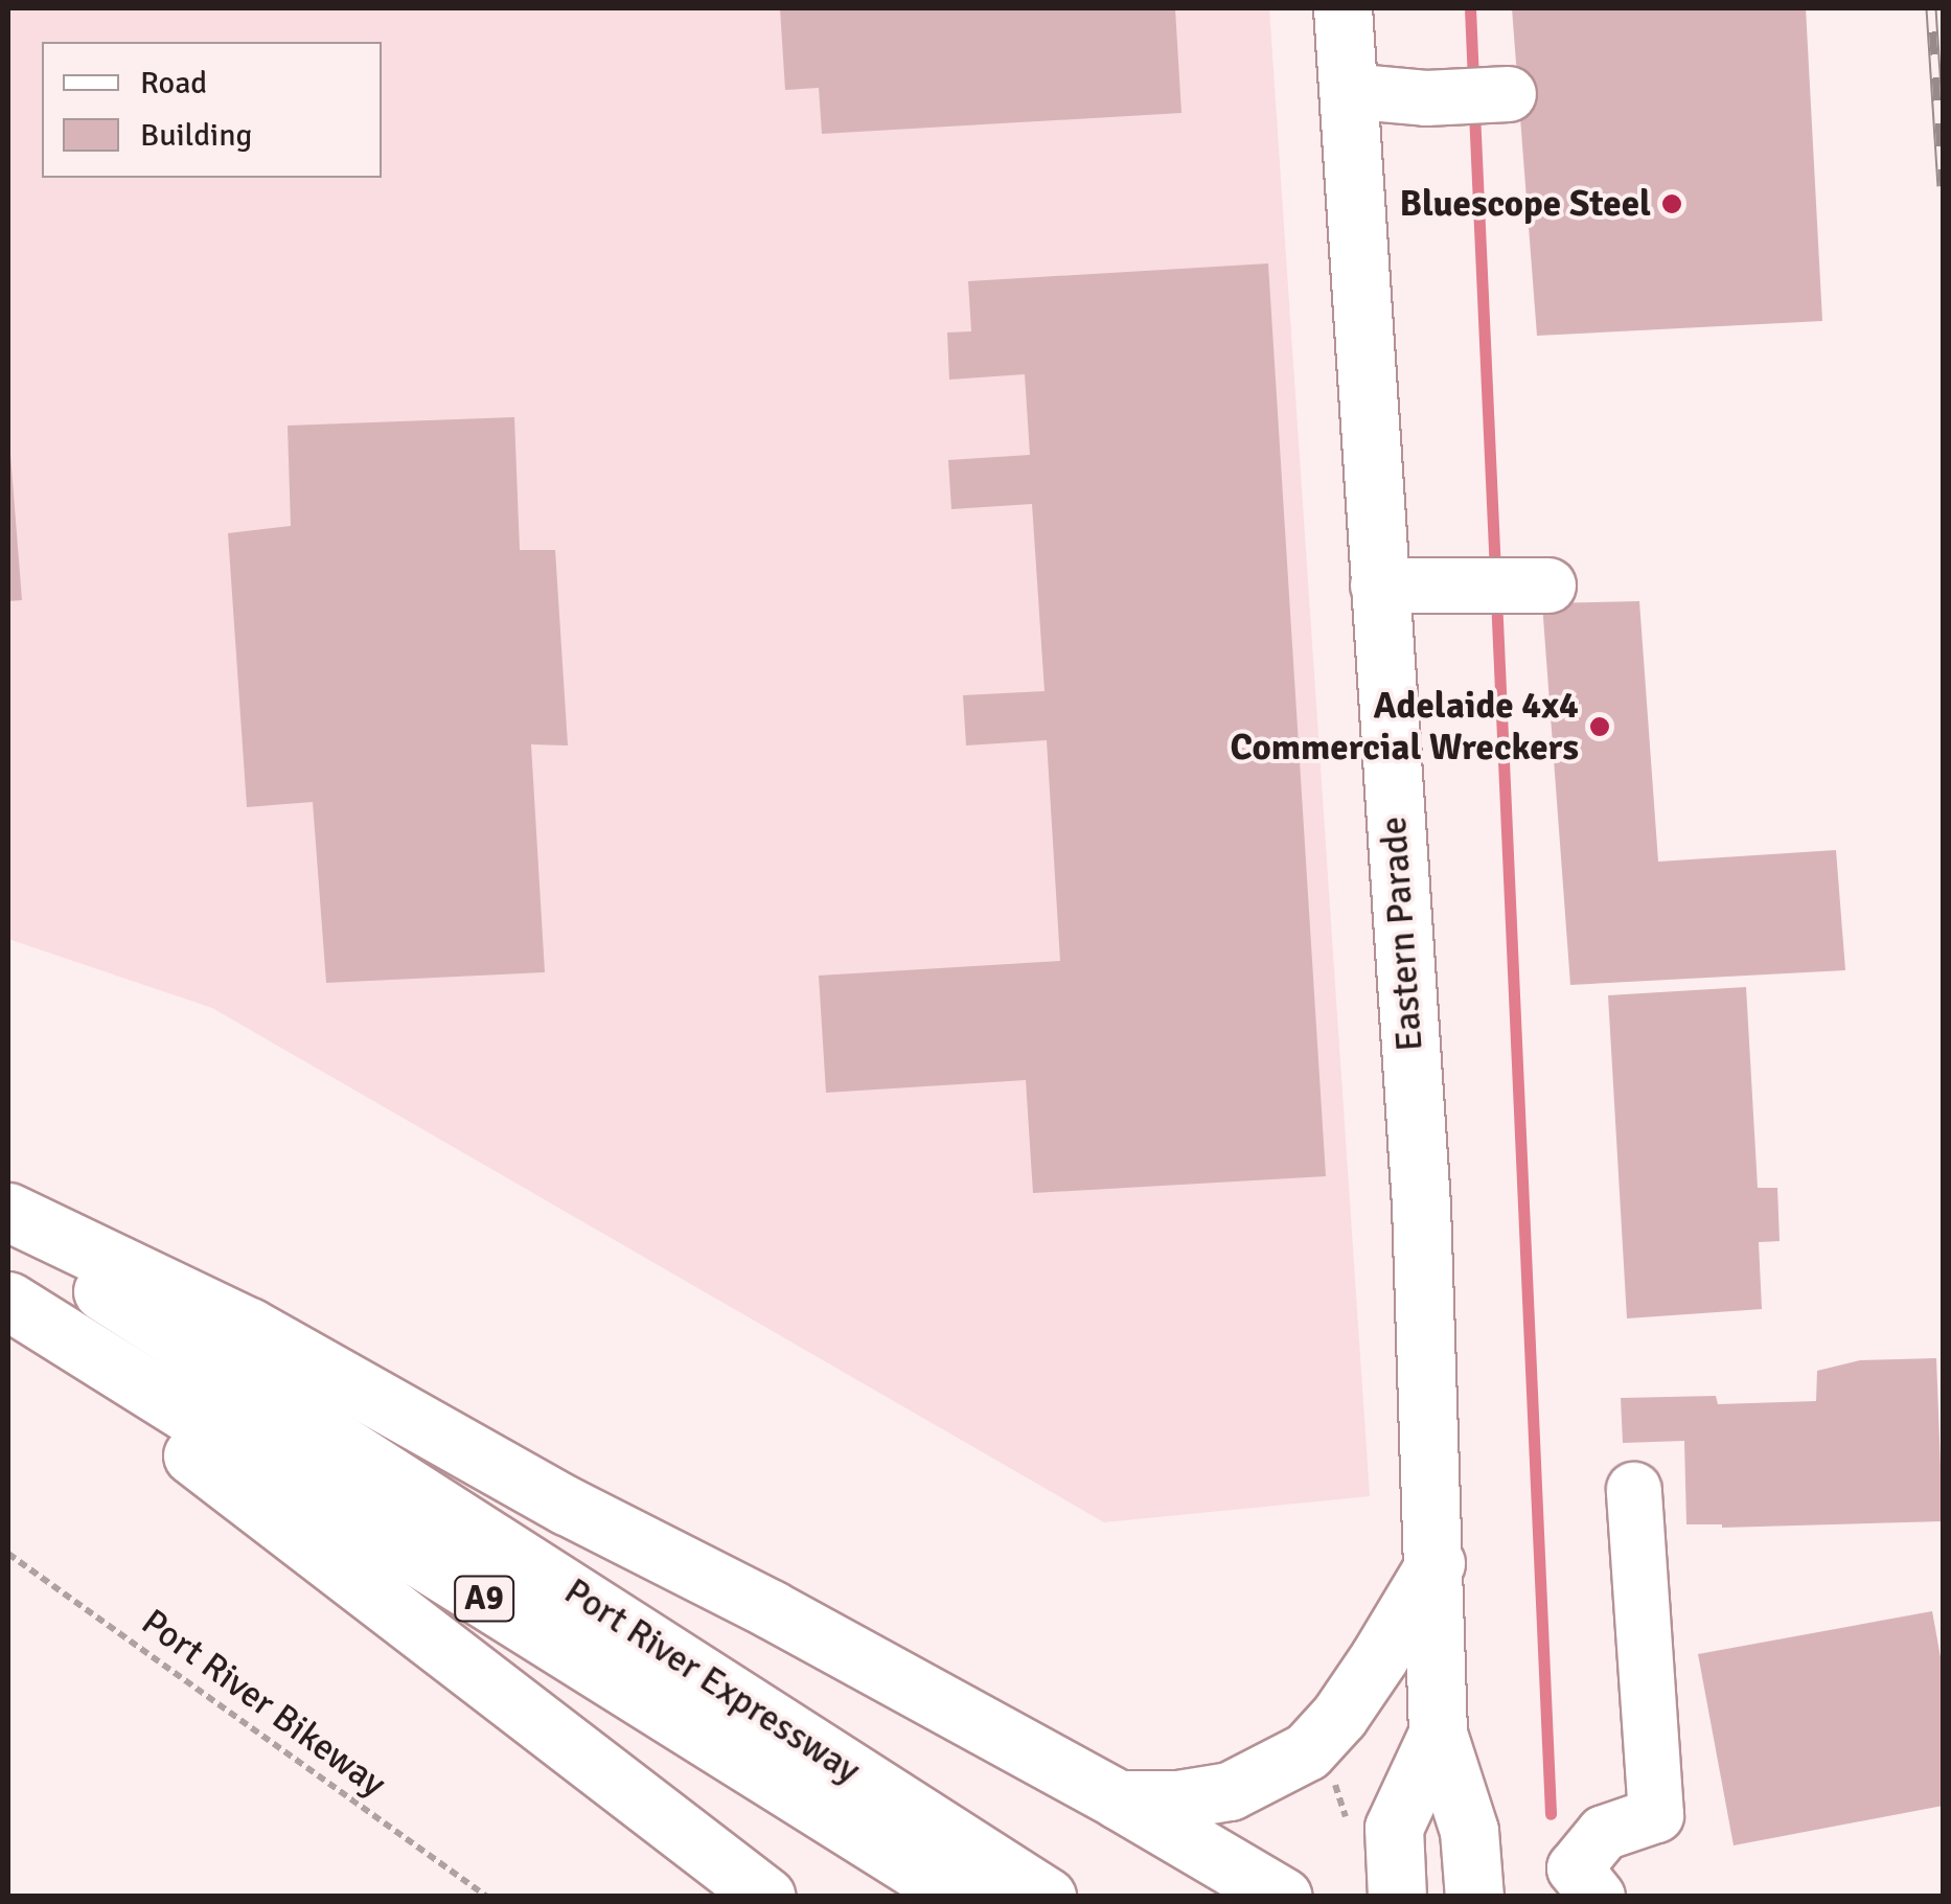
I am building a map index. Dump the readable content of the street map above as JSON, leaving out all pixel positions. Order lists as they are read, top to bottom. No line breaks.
{"streets":{"main road":["Eastern Parade","A9","Port River Expressway"],"path":["Port River Bikeway"]},"places":["Bluescope Steel","Adelaide 4x4 Commercial Wreckers"],"legend":["Road","Building"]}
